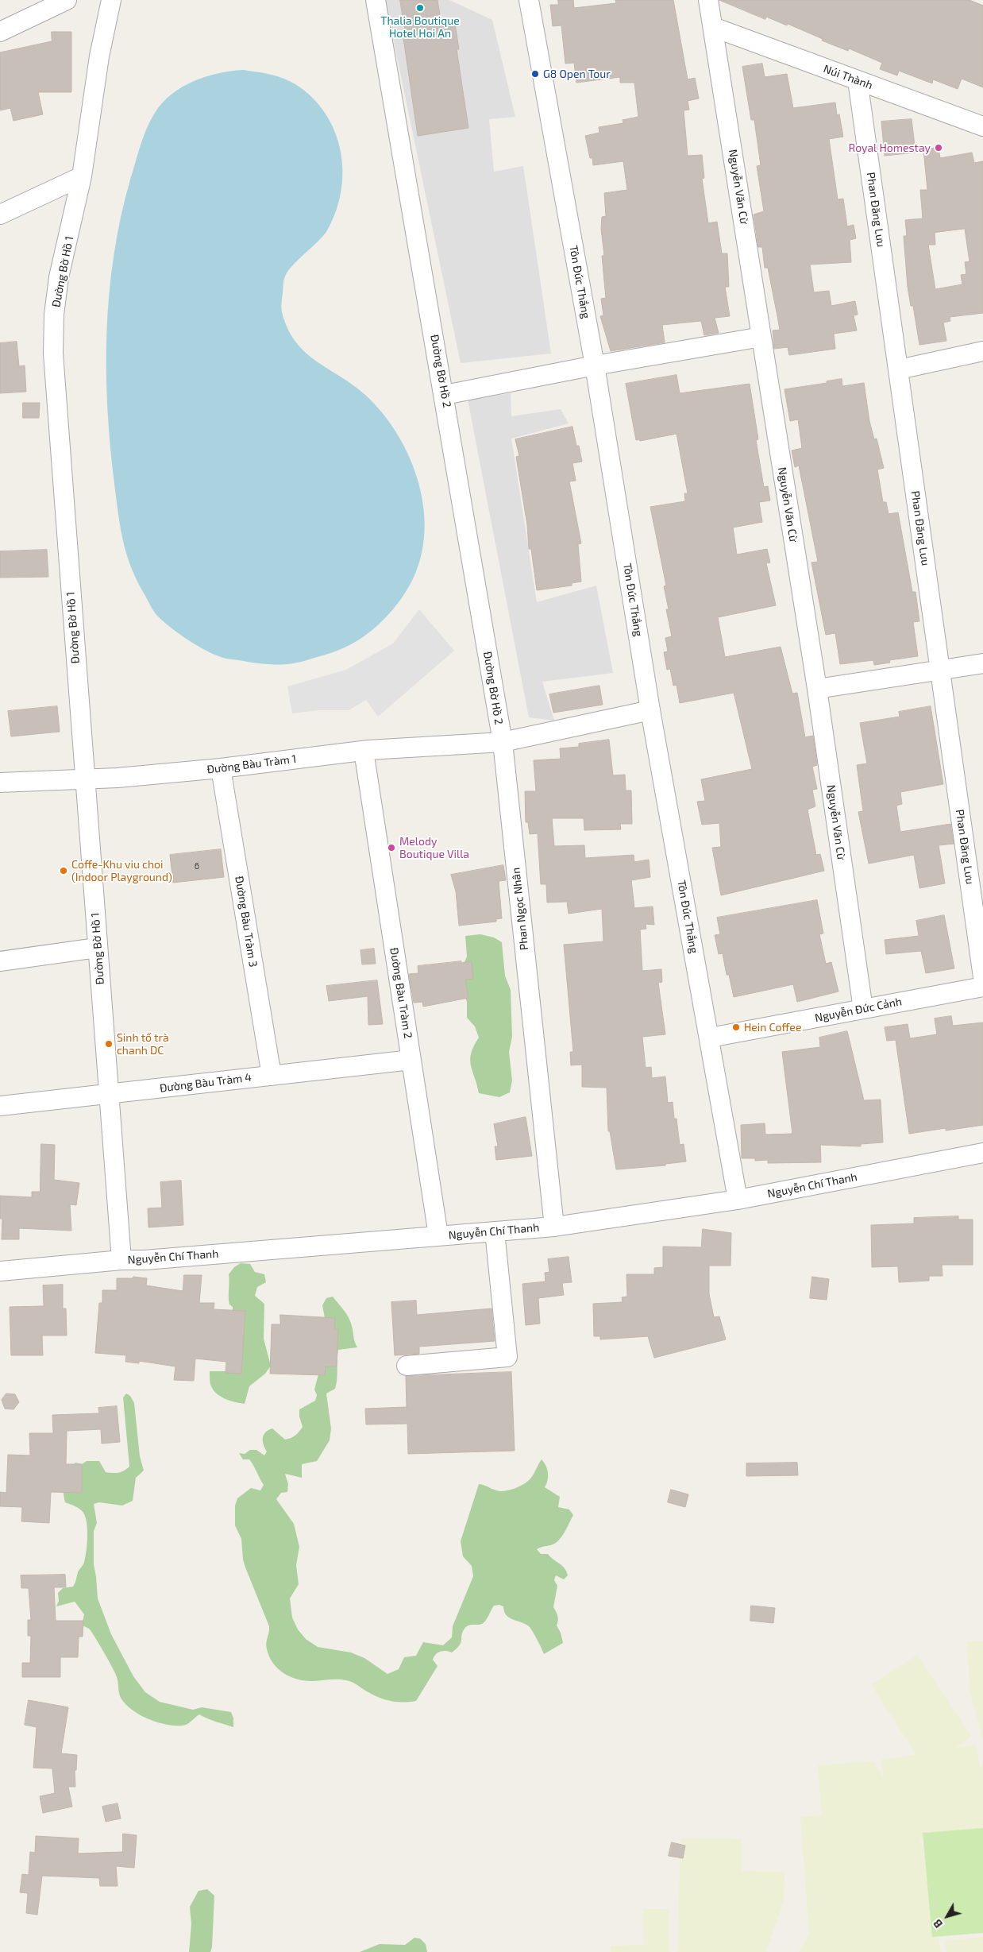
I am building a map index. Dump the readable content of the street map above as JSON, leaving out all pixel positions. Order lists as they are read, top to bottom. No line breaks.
{"streets":{"street":["Núi Thành","Nguyễn Văn Cừ","Phan Đăng Lưu","Đường Bờ Hồ 1","Tôn Đức Thắng","Đường Bờ Hồ 2","Đường Bàu Tràm 1","Phan Ngọc Nhân","Đường Bàu Tràm 3","Đường Bàu Tràm 2","Nguyễn Đức Cảnh","Đường Bàu Tràm 4","Nguyễn Chí Thanh"]},"crossings":[["Núi Thành","Nguyễn Văn Cừ"],["Núi Thành","Phan Đăng Lưu"],["Nguyễn Văn Cừ","Nguyễn Đức Cảnh"],["Đường Bờ Hồ 1","Đường Bàu Tràm 1"],["Đường Bờ Hồ 1","Đường Bàu Tràm 4"],["Đường Bờ Hồ 1","Nguyễn Chí Thanh"],["Tôn Đức Thắng","Nguyễn Đức Cảnh"],["Tôn Đức Thắng","Nguyễn Chí Thanh"],["Đường Bờ Hồ 2","Đường Bàu Tràm 1"],["Đường Bờ Hồ 2","Phan Ngọc Nhân"],["Đường Bàu Tràm 1","Phan Ngọc Nhân"],["Đường Bàu Tràm 1","Đường Bàu Tràm 3"],["Đường Bàu Tràm 1","Đường Bàu Tràm 2"],["Phan Ngọc Nhân","Nguyễn Chí Thanh"],["Đường Bàu Tràm 3","Đường Bàu Tràm 4"],["Đường Bàu Tràm 2","Đường Bàu Tràm 4"],["Đường Bàu Tràm 2","Nguyễn Chí Thanh"]],"places":["Thalia Boutique Hotel Hoi An","G8 Open Tour","Royal Homestay","Melody Boutique Villa","Coffe-Khu viu choi (Indoor Playground)","Hein Coffee","Sinh tố trà chanh DC"],"house_numbers":["6"],"north":"bottom left"}
